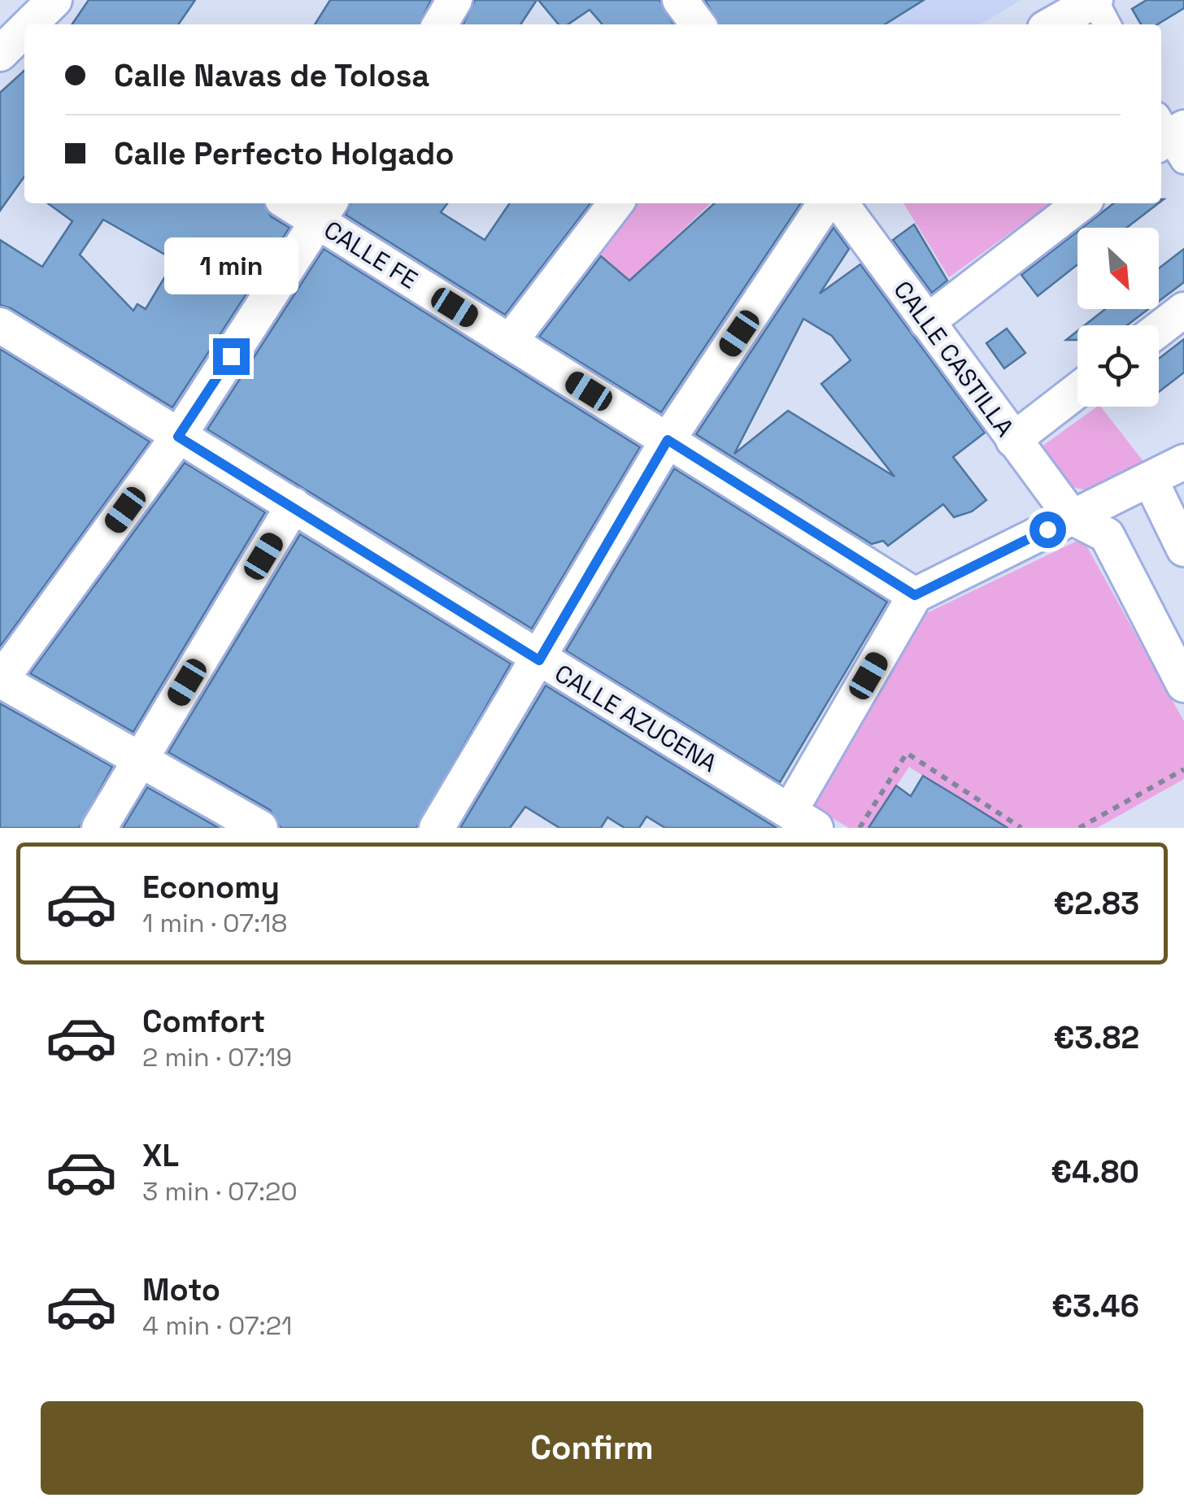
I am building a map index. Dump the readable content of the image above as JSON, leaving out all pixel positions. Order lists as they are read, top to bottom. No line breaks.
{"streets":{"street":["CALLE FE","CALLE CASTILLA","CALLE AZUCENA"]},"north":"bottom right","page":{"banner":["Calle Navas de Tolosa","Calle Perfecto Holgado"],"bubble":"1 min","list":[{"name":"Economy","note":"1 min · 07:18","value":"€2.83"},{"name":"Comfort","note":"2 min · 07:19","value":"€3.82"},{"name":"XL","note":"3 min · 07:20","value":"€4.80"},{"name":"Moto","note":"4 min · 07:21","value":"€3.46"}],"buttons":"Confirm"}}
